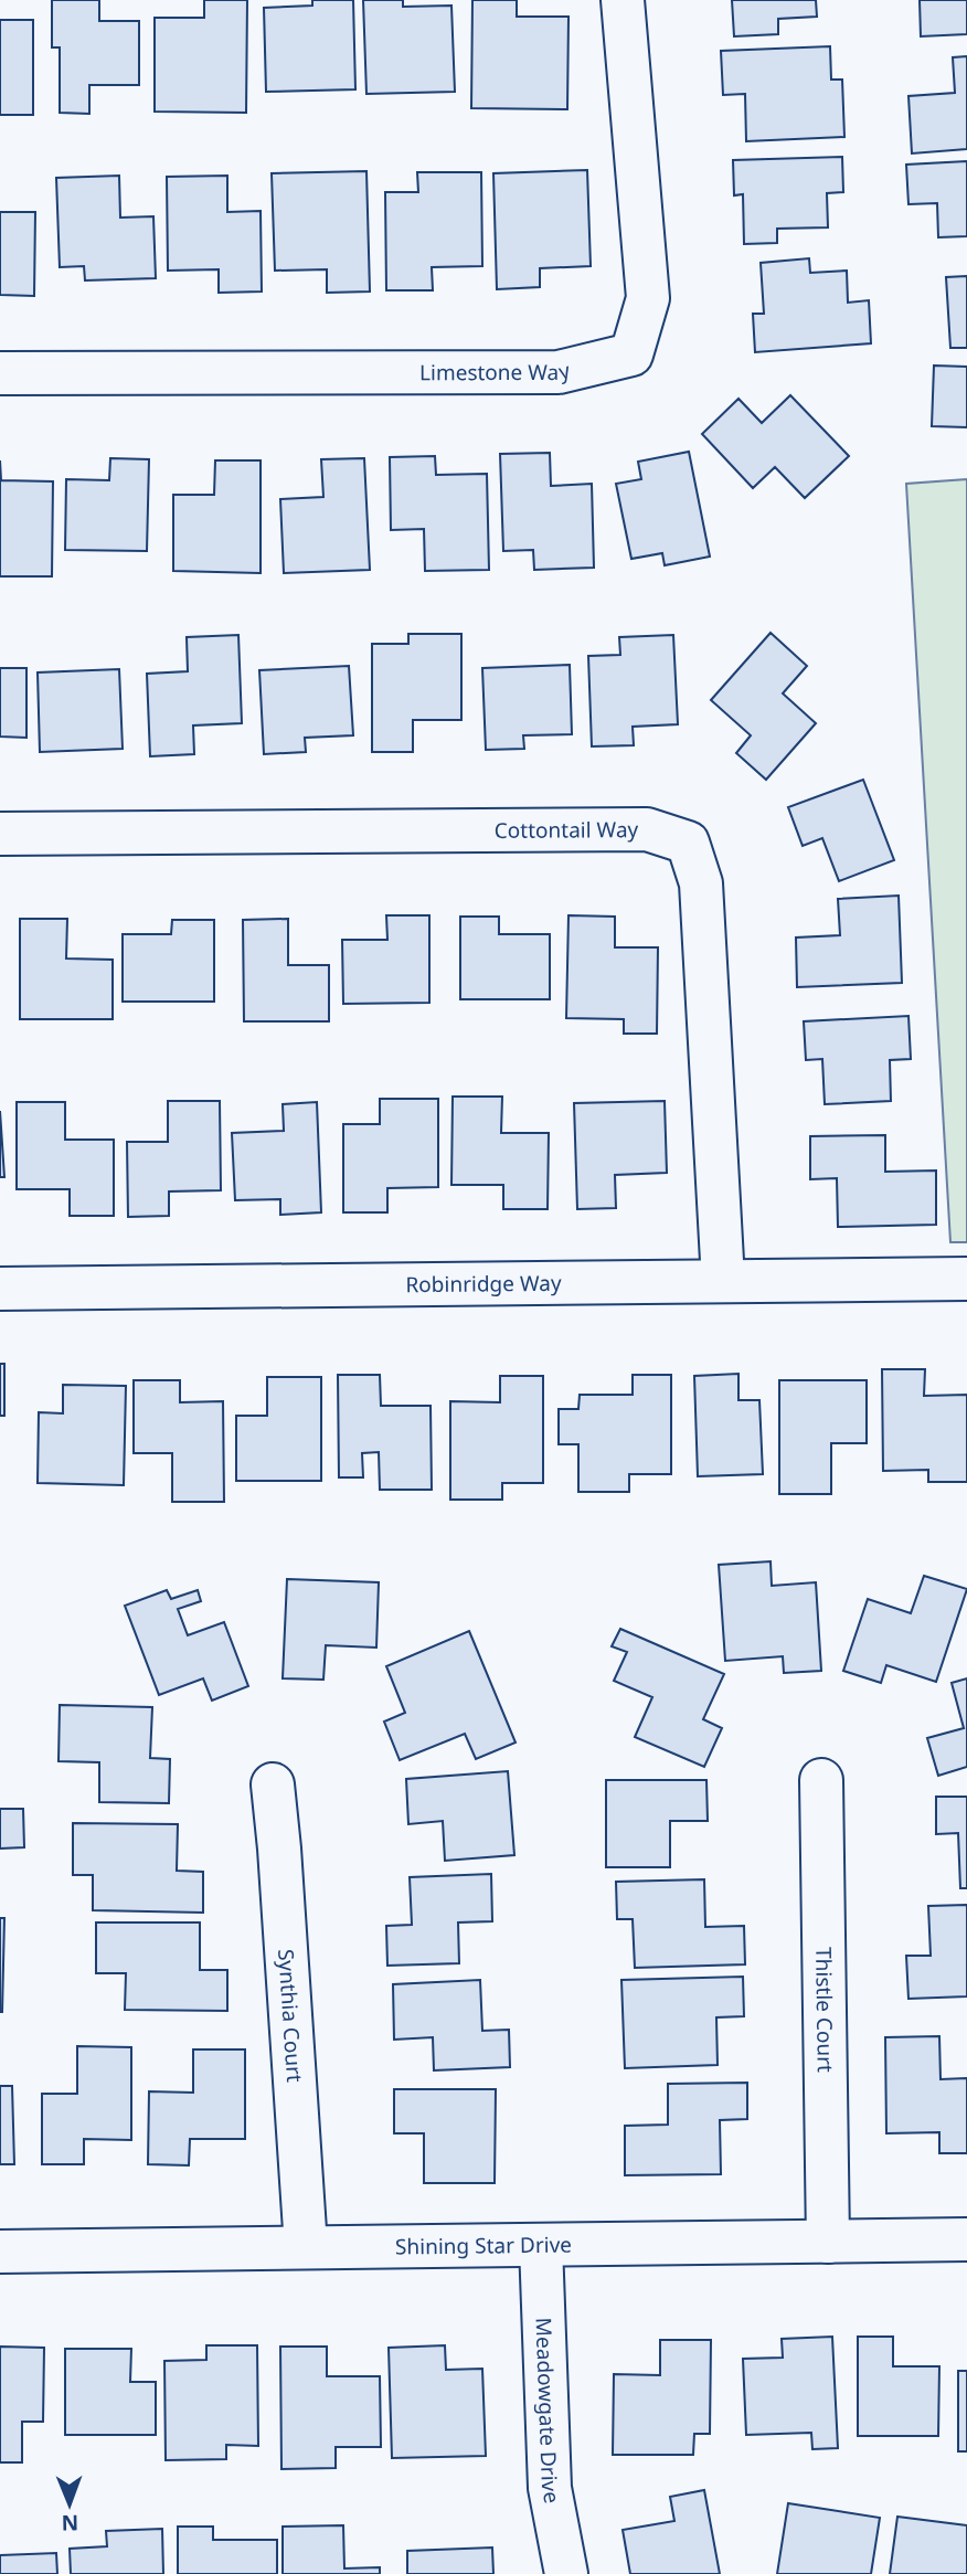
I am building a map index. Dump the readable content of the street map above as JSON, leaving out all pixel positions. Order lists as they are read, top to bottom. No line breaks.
{"streets":{"street":["Limestone Way","Cottontail Way","Robinridge Way","Thistle Court","Synthia Court","Shining Star Drive","Meadowgate Drive"]},"crossings":[["Cottontail Way","Robinridge Way"],["Thistle Court","Shining Star Drive"],["Synthia Court","Shining Star Drive"],["Shining Star Drive","Meadowgate Drive"]],"north":"bottom"}
